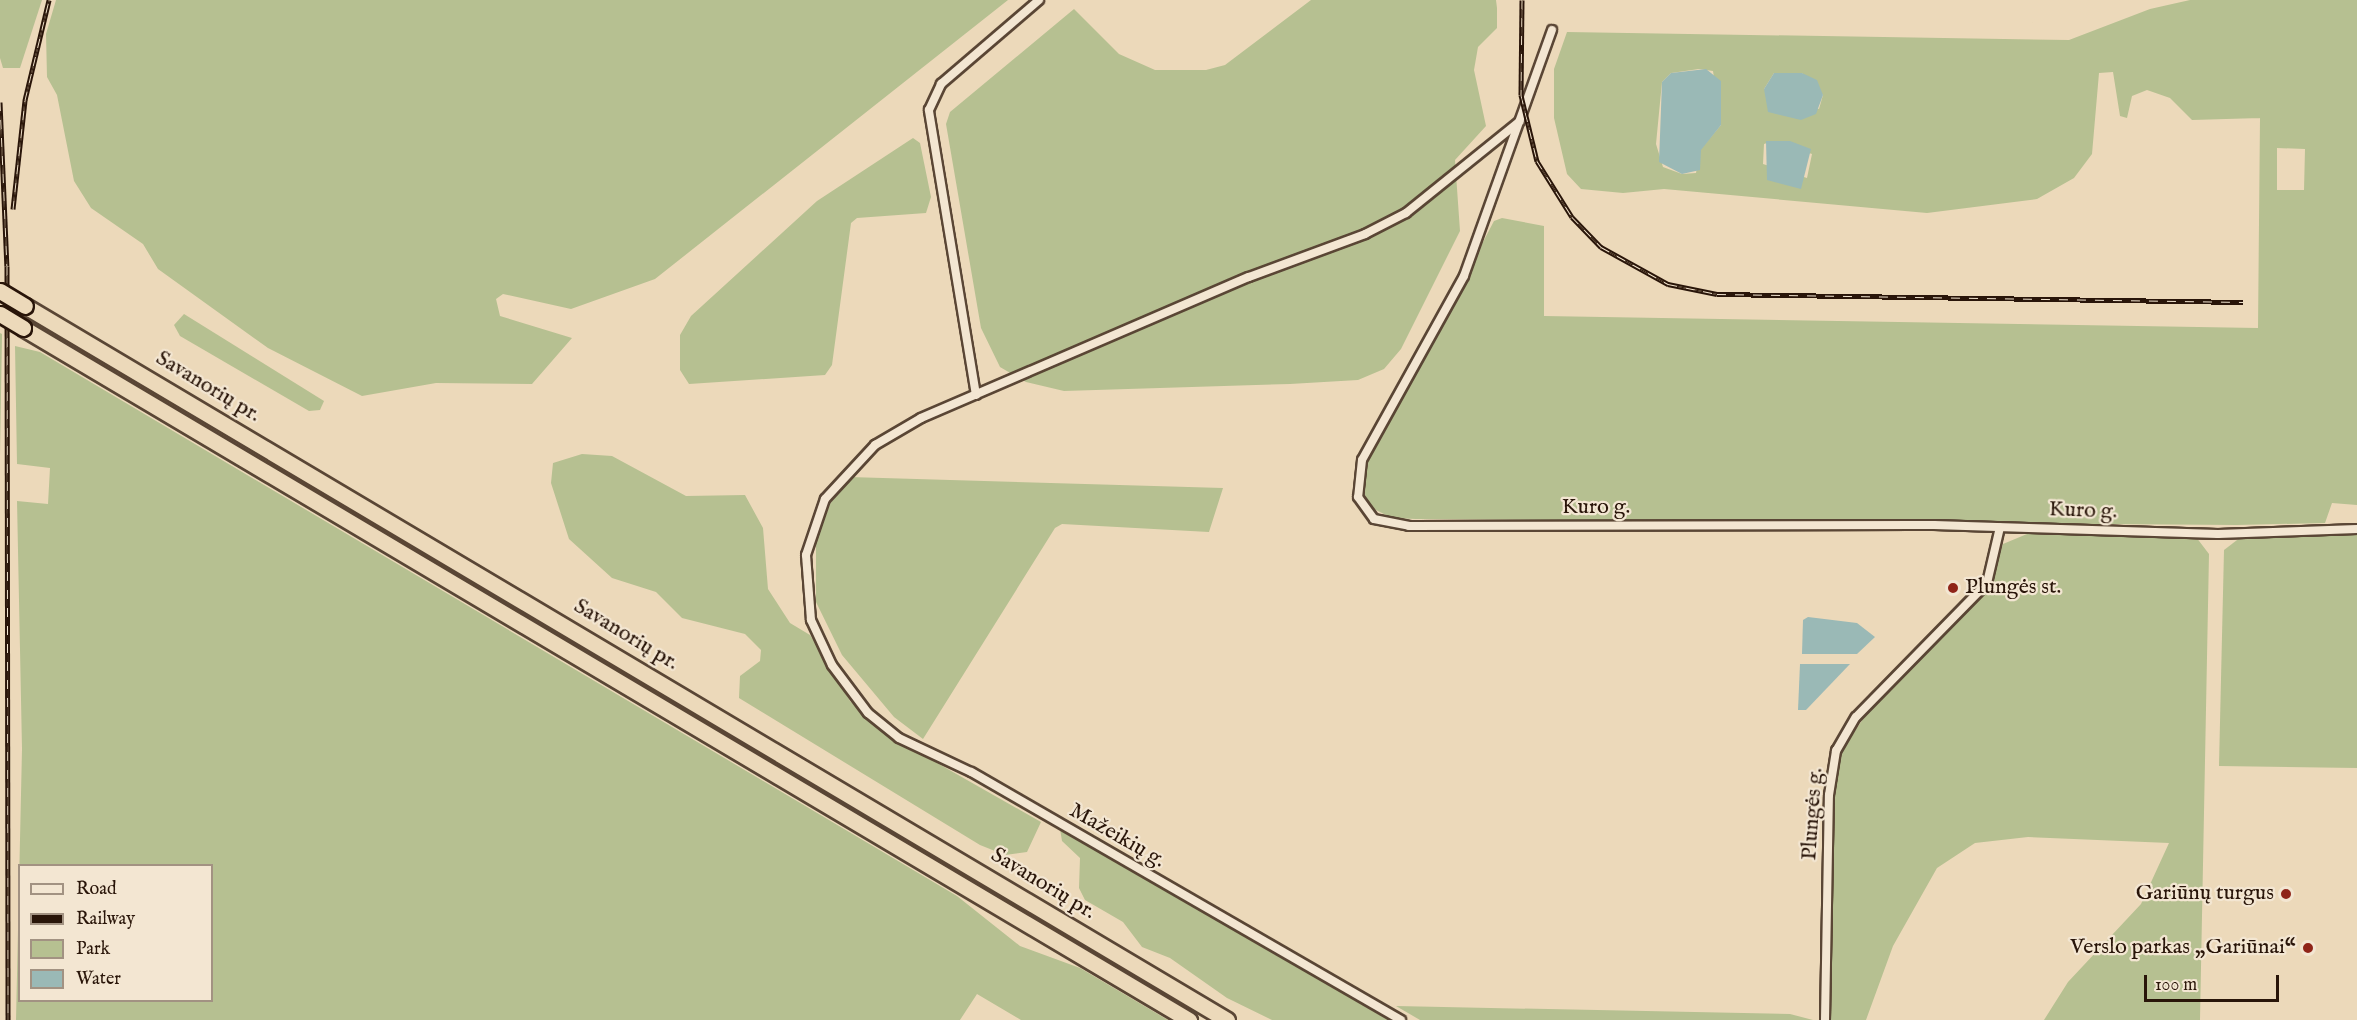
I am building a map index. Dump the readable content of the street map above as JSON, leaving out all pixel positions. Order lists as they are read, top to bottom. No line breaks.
{"streets":{"highway":["Savanorių pr."],"street":["Kuro g.","Plungės g.","Mažeikių g."]},"crossings":[["Kuro g.","Plungės g."],["Kuro g.","Mažeikių g."]],"places":["Plungės st.","Gariūnų turgus","Verslo parkas „Gariūnai“"],"legend":["Road","Railway","Park","Water"],"scale_bar":"100 m"}
